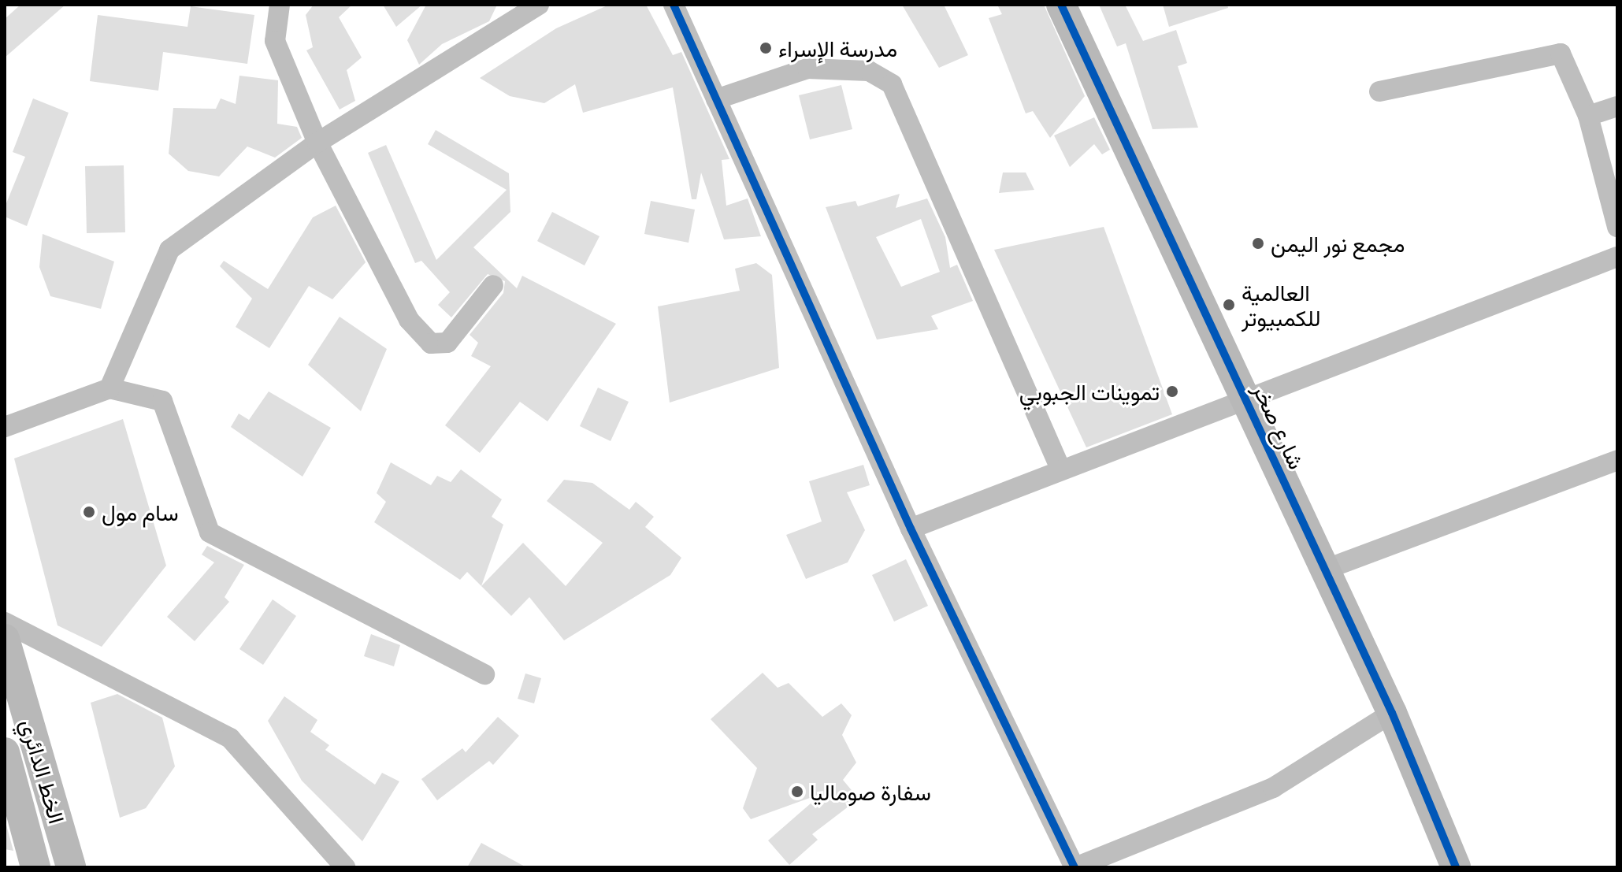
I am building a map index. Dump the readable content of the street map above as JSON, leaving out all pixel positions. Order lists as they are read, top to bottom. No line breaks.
{"streets":{"street":["شارع صخر","الخط الدائري"]},"places":["مدرسة الإسراء","مجمع نور اليمن","العالمية للكمبيوتر","تموينات الجبوبي","سام مول","سفارة صوماليا"]}
